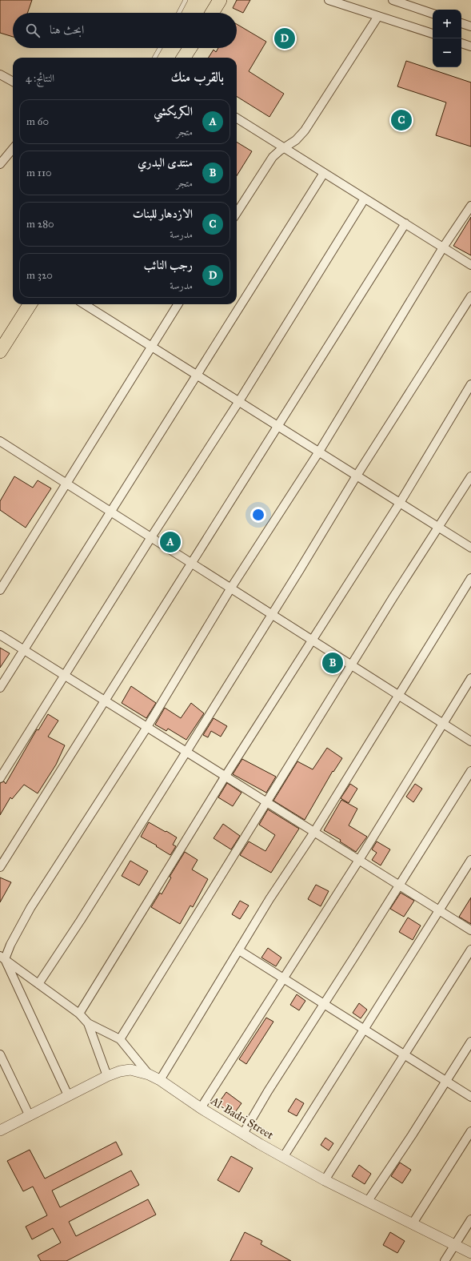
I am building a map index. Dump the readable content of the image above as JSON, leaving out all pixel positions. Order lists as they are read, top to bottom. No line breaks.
{"streets":{"street":["Al-Badri Street"]},"page":{"map_buttons":["+","−"],"search":"ابحث هنا","pins":["D","C","A","B"],"heading":["بالقرب منك","النتائج: 4"],"list":[{"mark":"A","name":"الكريكشي","note":"متجر","value":"60 m"},{"mark":"B","name":"منتدى البدري","note":"متجر","value":"110 m"},{"mark":"C","name":"الازدهار للبنات","note":"مدرسة","value":"280 m"},{"mark":"D","name":"رجب النائب","note":"مدرسة","value":"320 m"}]}}
